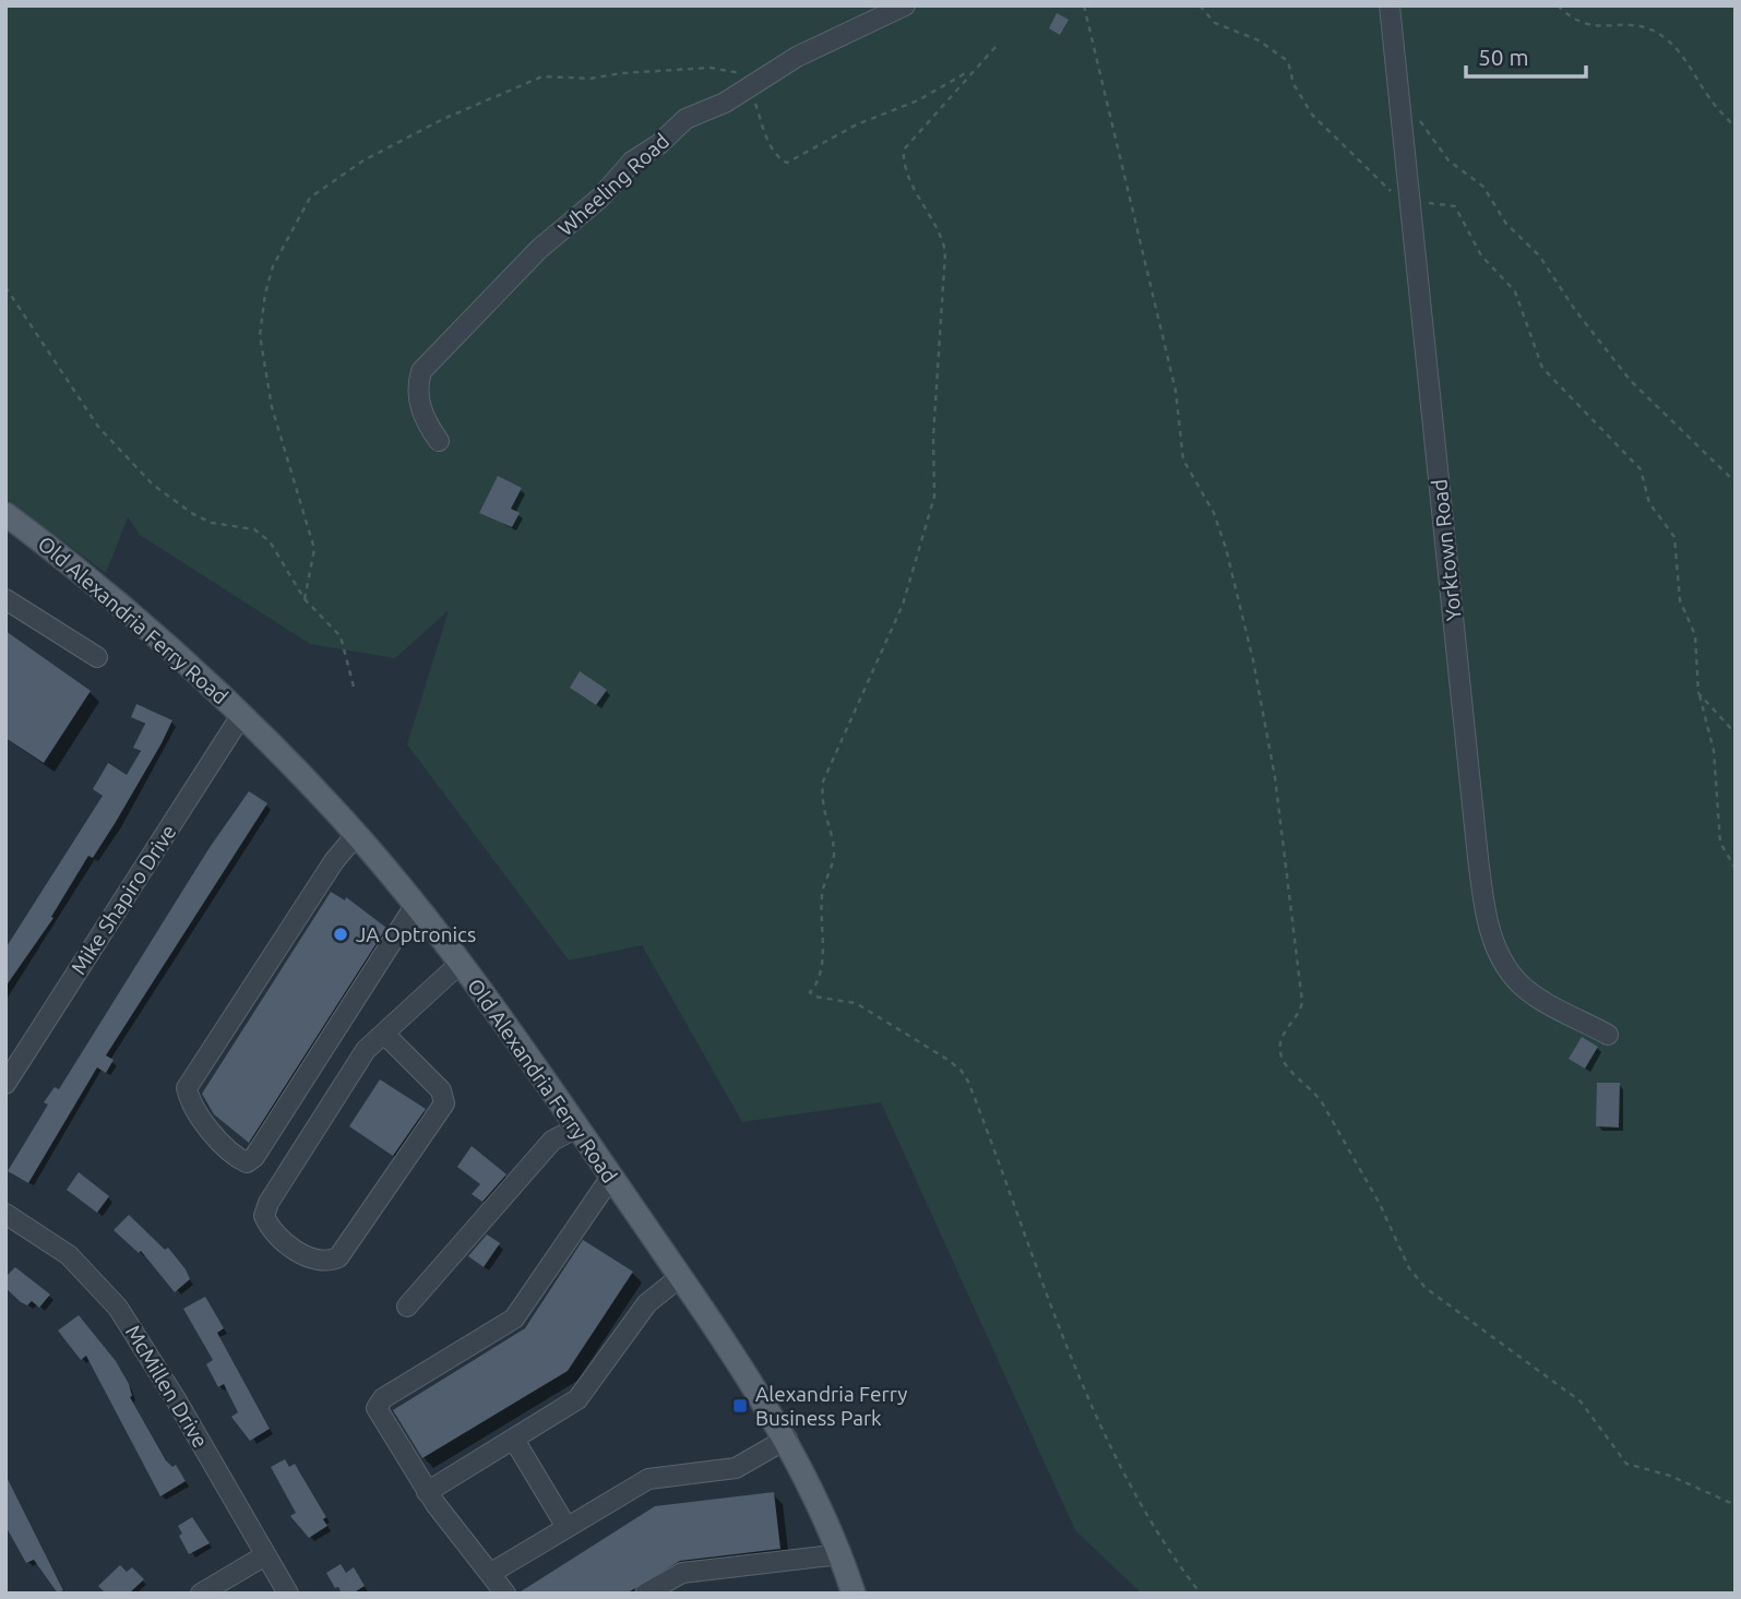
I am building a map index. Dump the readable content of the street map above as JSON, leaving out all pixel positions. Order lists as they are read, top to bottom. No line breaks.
{"streets":{"main road":["Old Alexandria Ferry Road"],"street":["Wheeling Road","Yorktown Road","Mike Shapiro Drive","McMillen Drive"]},"crossings":[["Old Alexandria Ferry Road","Mike Shapiro Drive"]],"places":{"other":["JA Optronics"],"transit":["Alexandria Ferry Business Park"]},"scale_bar":"50 m"}
